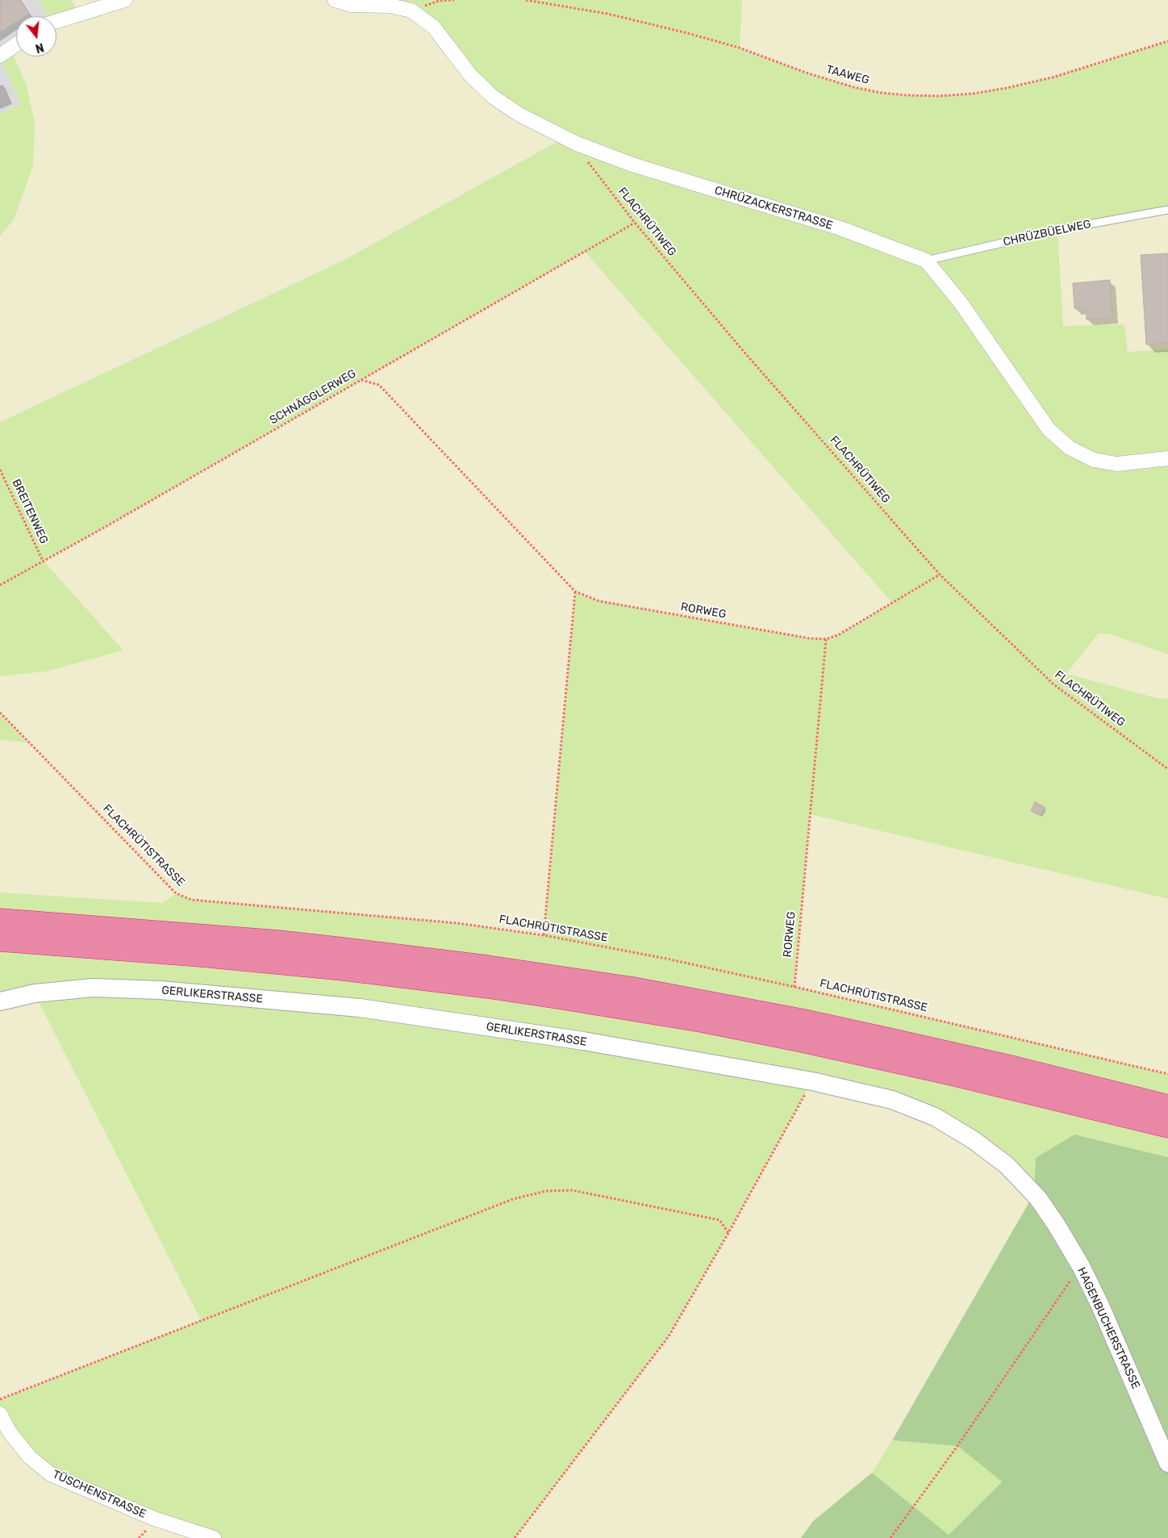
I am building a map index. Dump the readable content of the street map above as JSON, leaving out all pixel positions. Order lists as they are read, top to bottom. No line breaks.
{"streets":{"street":["CHRÜZACKERSTRASSE","GERLIKERSTRASSE","HAGENBUCHERSTRASSE","TÜSCHENSTRASSE"],"lane":["CHRÜZBÜELWEG"],"path":["TAAWEG","FLACHRÜTIWEG","SCHNÄGGLERWEG","BREITENWEG","RORWEG","FLACHRÜTISTRASSE"]},"crossings":[["CHRÜZACKERSTRASSE","FLACHRÜTIWEG"],["CHRÜZACKERSTRASSE","CHRÜZBÜELWEG"],["FLACHRÜTIWEG","SCHNÄGGLERWEG"],["SCHNÄGGLERWEG","BREITENWEG"],["RORWEG","FLACHRÜTISTRASSE"],["GERLIKERSTRASSE","HAGENBUCHERSTRASSE"]],"north":"bottom"}
